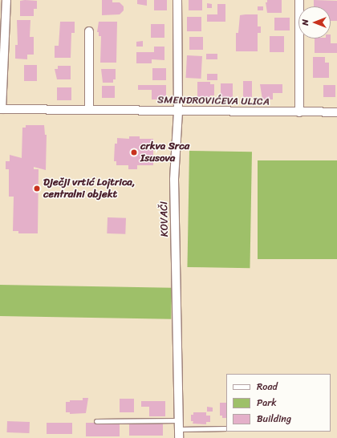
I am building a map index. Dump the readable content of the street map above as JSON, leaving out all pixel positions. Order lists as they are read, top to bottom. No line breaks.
{"streets":{"street":["SMENDROVIĆEVA ULICA","KOVAČI"]},"crossings":[["SMENDROVIĆEVA ULICA","KOVAČI"]],"places":["crkva Srca Isusova","Dječji vrtić Lojtrica, centralni objekt"],"legend":["Road","Park","Building"],"north":"left"}
